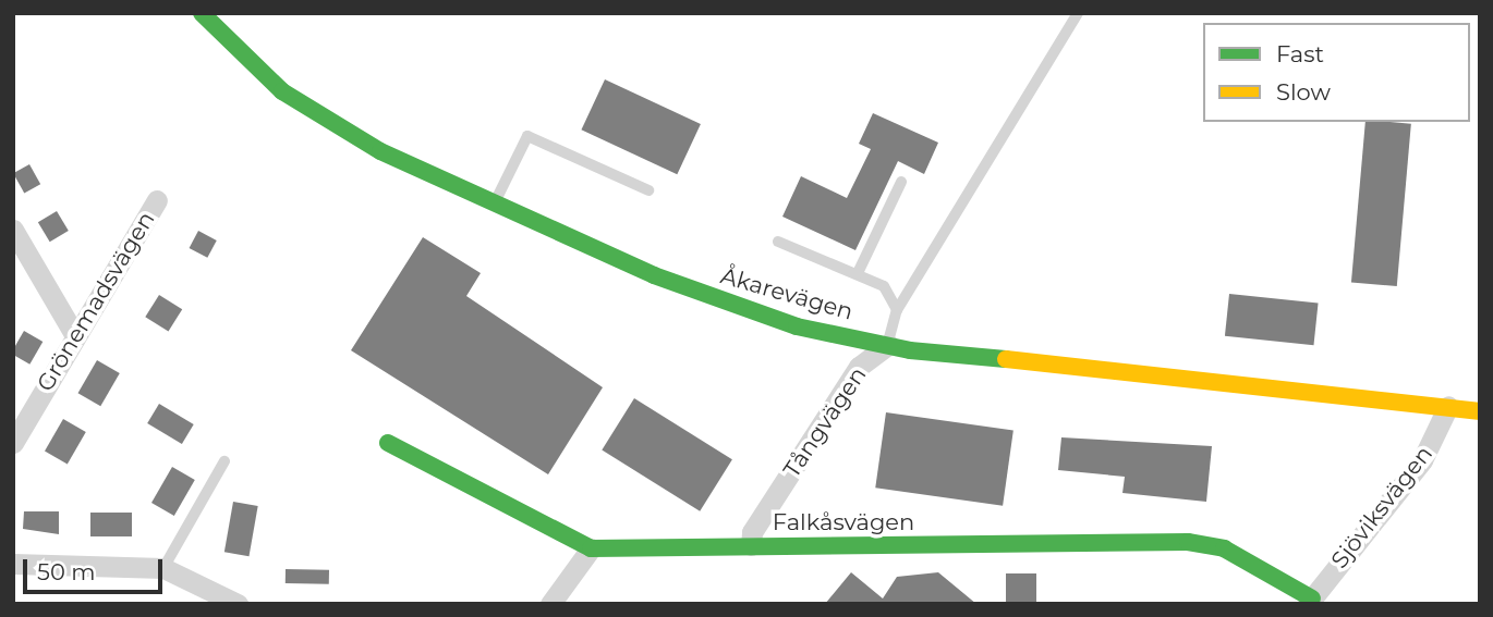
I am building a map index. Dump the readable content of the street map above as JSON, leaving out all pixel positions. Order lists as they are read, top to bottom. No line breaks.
{"streets":{"street":["Åkarevägen","Grönemadsvägen","Tångvägen","Sjöviksvägen","Falkåsvägen"]},"crossings":[["Åkarevägen","Tångvägen"],["Åkarevägen","Sjöviksvägen"],["Tångvägen","Falkåsvägen"],["Sjöviksvägen","Falkåsvägen"]],"legend":["Fast","Slow"],"scale_bar":"50 m"}
